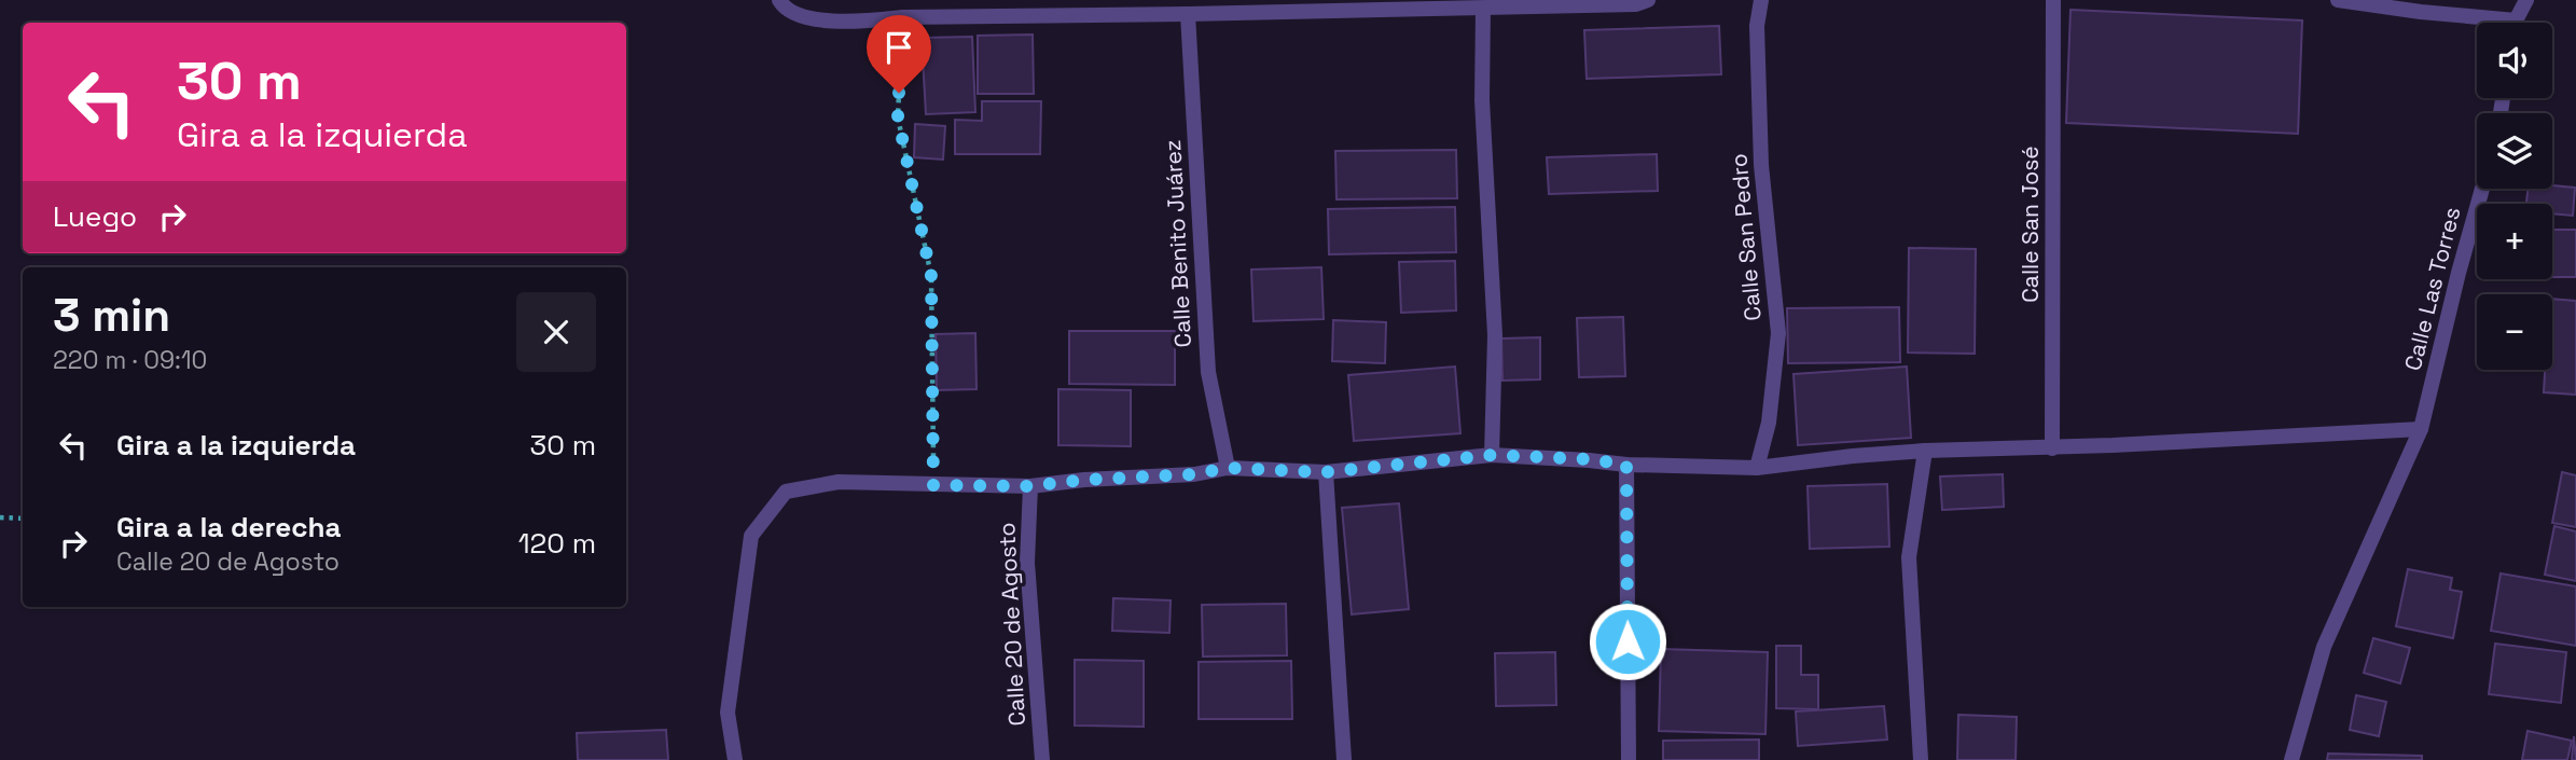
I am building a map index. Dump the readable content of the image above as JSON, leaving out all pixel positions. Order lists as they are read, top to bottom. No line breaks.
{"streets":{"street":["Calle San José","Calle San Pedro","Calle Benito Juárez","Calle Las Torres","Calle 20 de Agosto"]},"page":{"map_buttons":["+","−"],"turn":["30 m","Gira a la izquierda"],"then":"Luego","heading":["3 min","220 m · 09:10"],"list":[{"name":"Gira a la izquierda","value":"30 m"},{"name":"Gira a la derecha","note":"Calle 20 de Agosto","value":"120 m"}]}}
